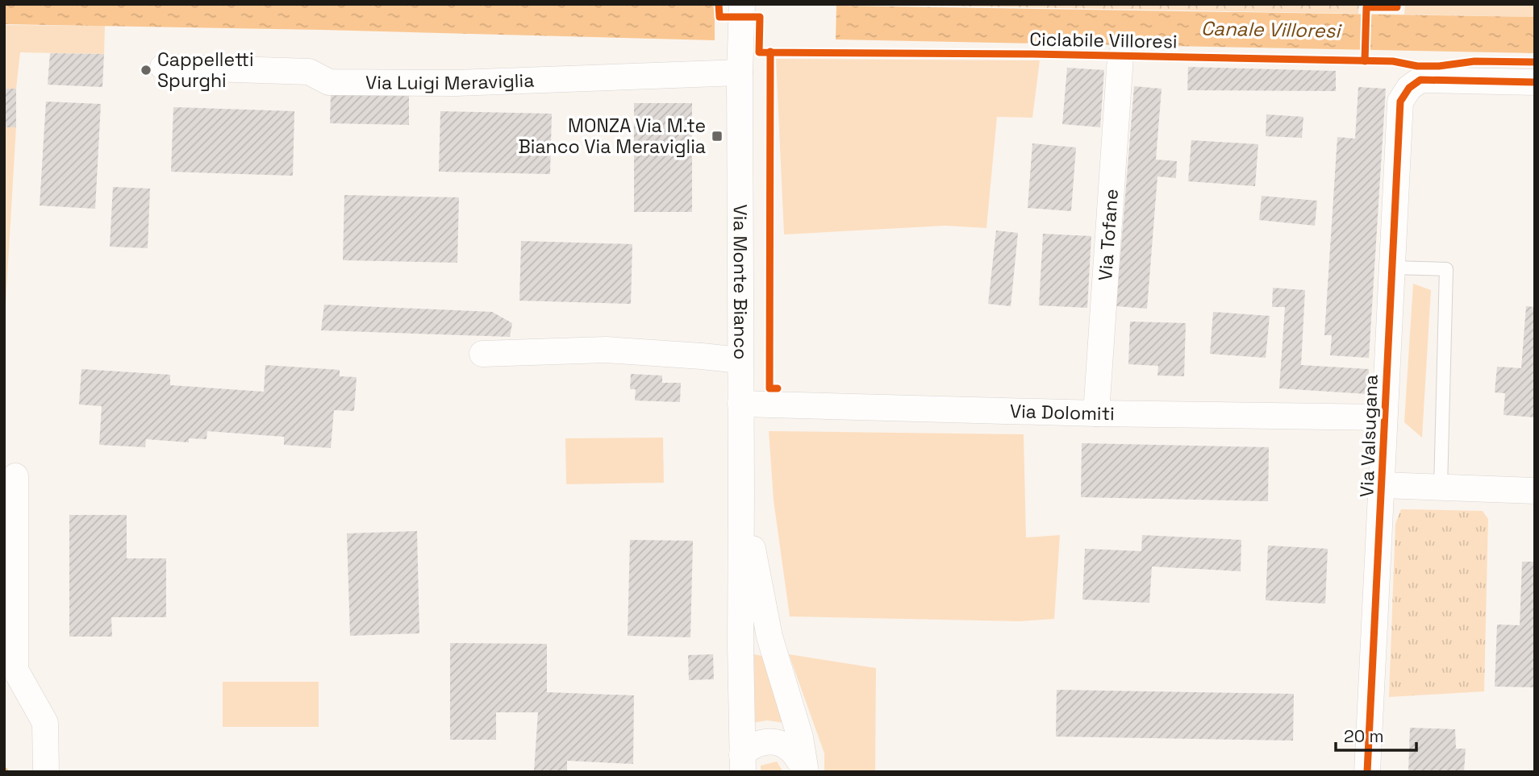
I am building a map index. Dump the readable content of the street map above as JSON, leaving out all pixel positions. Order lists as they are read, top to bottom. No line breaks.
{"streets":{"street":["Via Luigi Meraviglia","Via Tofane","Via Monte Bianco","Via Dolomiti","Via Valsugana"],"cycle path":["Ciclabile Villoresi"]},"crossings":[["Via Luigi Meraviglia","Via Monte Bianco"],["Via Tofane","Via Dolomiti"],["Via Monte Bianco","Via Dolomiti"],["Via Dolomiti","Via Valsugana"]],"water":["Canale Villoresi"],"places":{"other":["Cappelletti Spurghi"],"transit":["MONZA Via M.te Bianco Via Meraviglia"]},"scale_bar":"20 m"}
